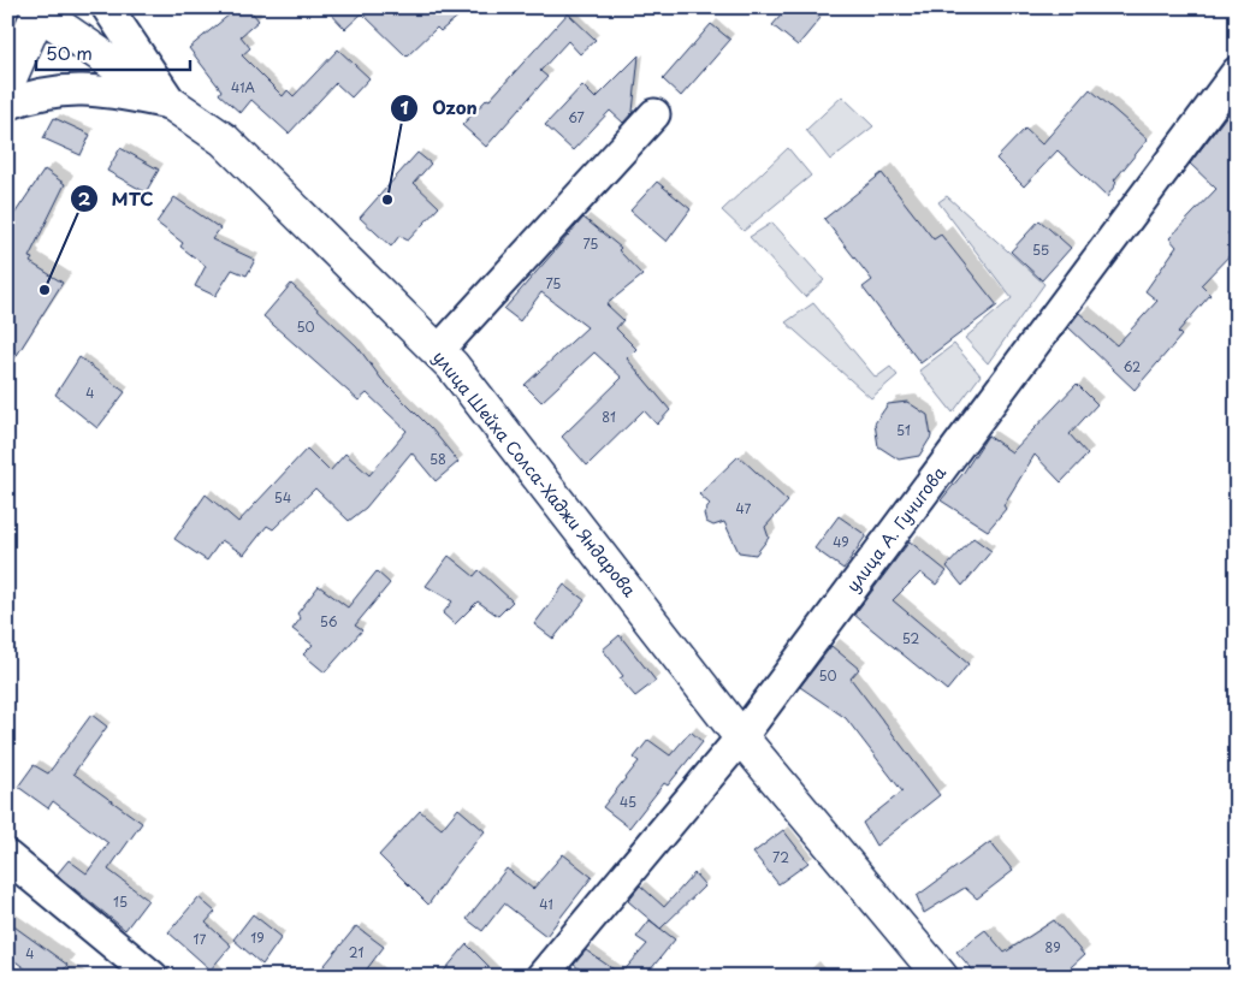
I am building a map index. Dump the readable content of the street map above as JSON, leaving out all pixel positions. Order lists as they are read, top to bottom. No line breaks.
{"streets":{"main road":["улица Шейха Солса-Хаджи Яндарова"],"street":["улица А. Гучигова"]},"crossings":[["улица Шейха Солса-Хаджи Яндарова","улица А. Гучигова"]],"places":["Ozon","МТС"],"house_numbers":["41А","67","75","55","75","50","62","4","81","51","58","54","47","49","56","52","50","45","72","15","41","19","17","89","21","4"],"scale_bar":"50 m"}
